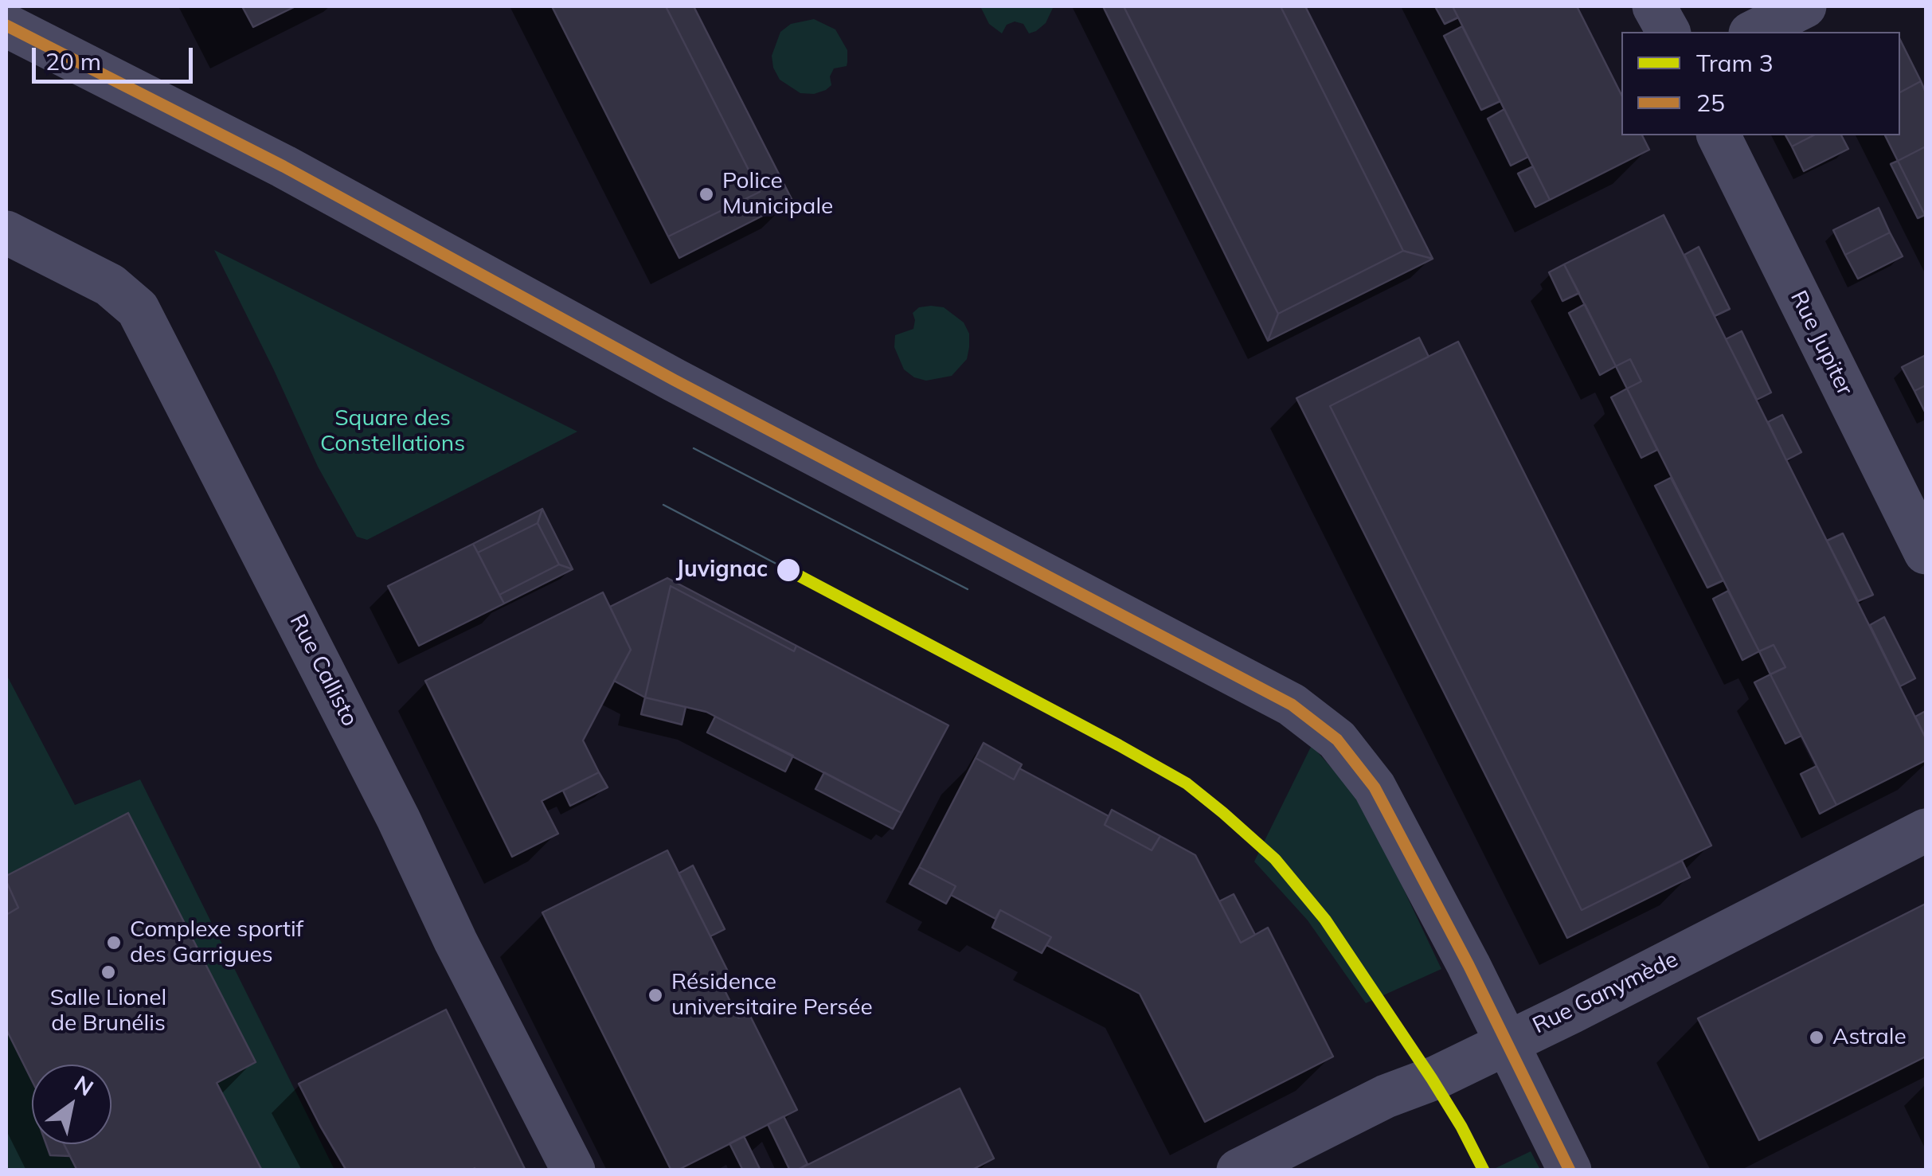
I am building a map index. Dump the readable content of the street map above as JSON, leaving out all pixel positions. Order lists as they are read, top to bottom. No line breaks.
{"streets":{"street":["Rue Jupiter","Rue Callisto","Rue Ganymède"]},"parks":["Square des Constellations"],"places":["Police Municipale","Juvignac","Complexe sportif des Garrigues","Salle Lionel de Brunélis","Résidence universitaire Persée","Astrale"],"lines":["transit line 25","tram line 3"],"legend":["Tram 3","25"],"scale_bar":"20 m","north":"top right"}
